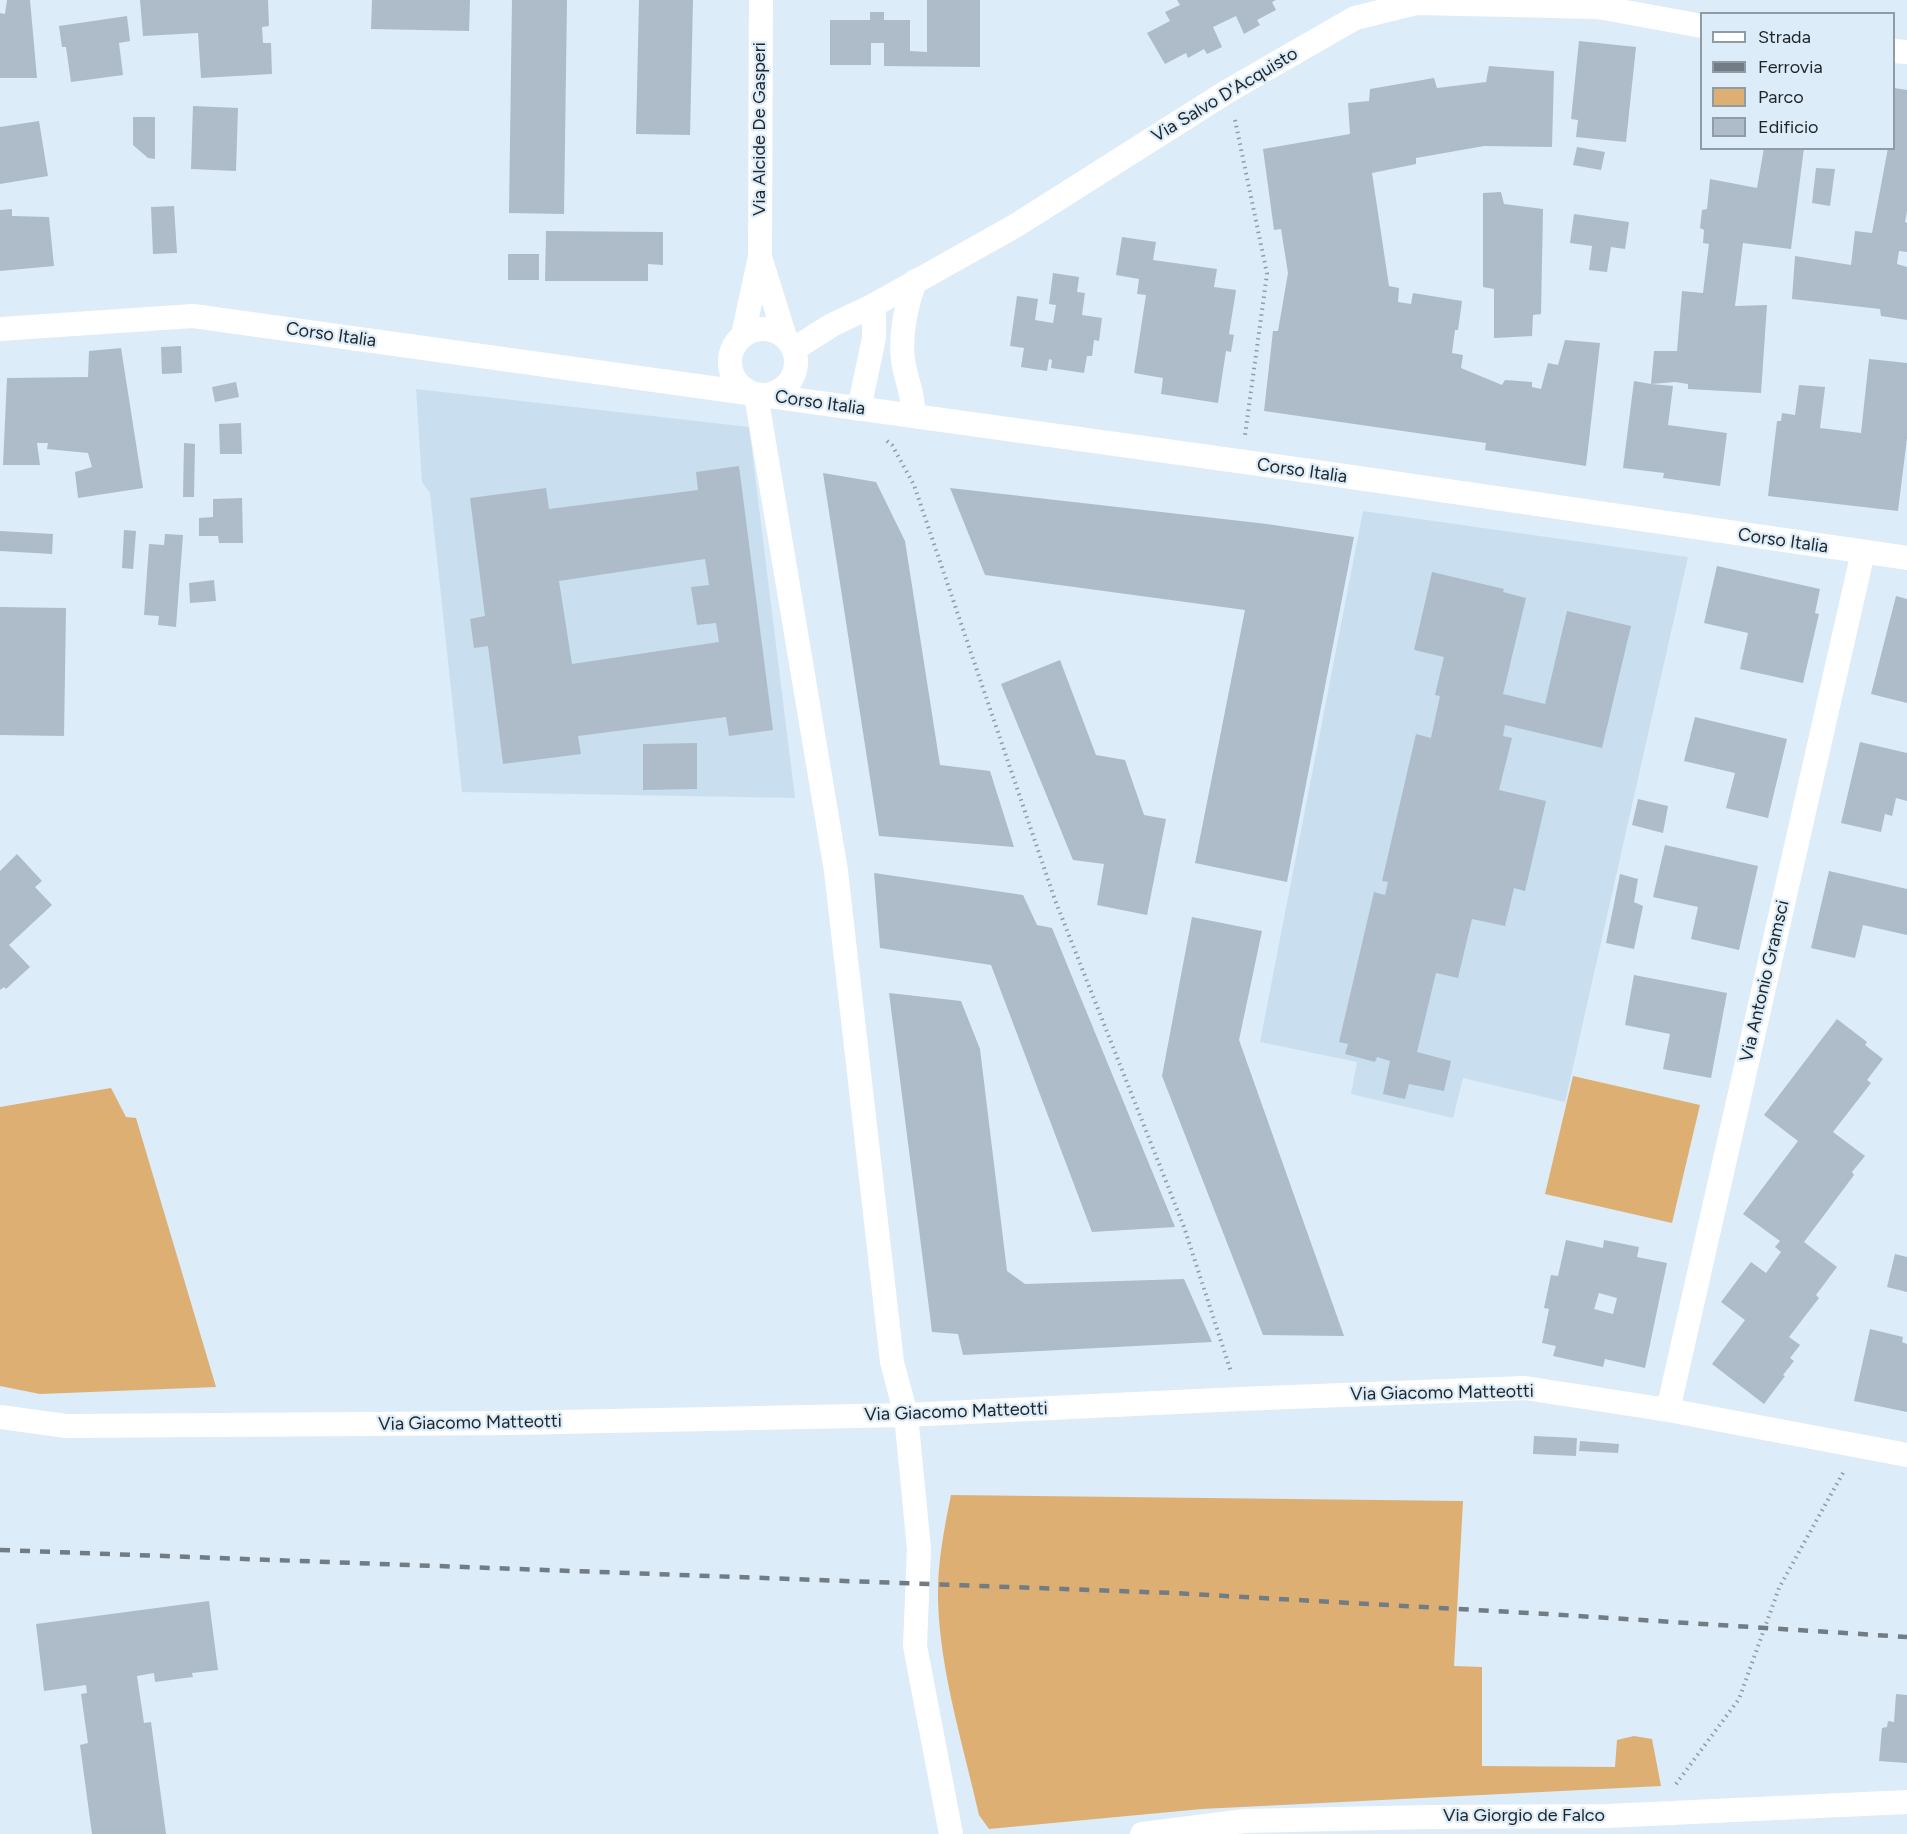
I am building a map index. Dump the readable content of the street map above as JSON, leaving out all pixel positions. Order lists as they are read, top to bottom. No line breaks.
{"streets":{"street":["Via Salvo D'Acquisto","Via Alcide De Gasperi","Corso Italia","Via Antonio Gramsci","Via Giacomo Matteotti","Via Giorgio de Falco"]},"crossings":[["Via Salvo D'Acquisto","Via Alcide De Gasperi"],["Via Salvo D'Acquisto","Corso Italia"],["Via Alcide De Gasperi","Corso Italia"],["Corso Italia","Via Antonio Gramsci"],["Via Antonio Gramsci","Via Giacomo Matteotti"]],"legend":["Strada","Ferrovia","Parco","Edificio"]}
